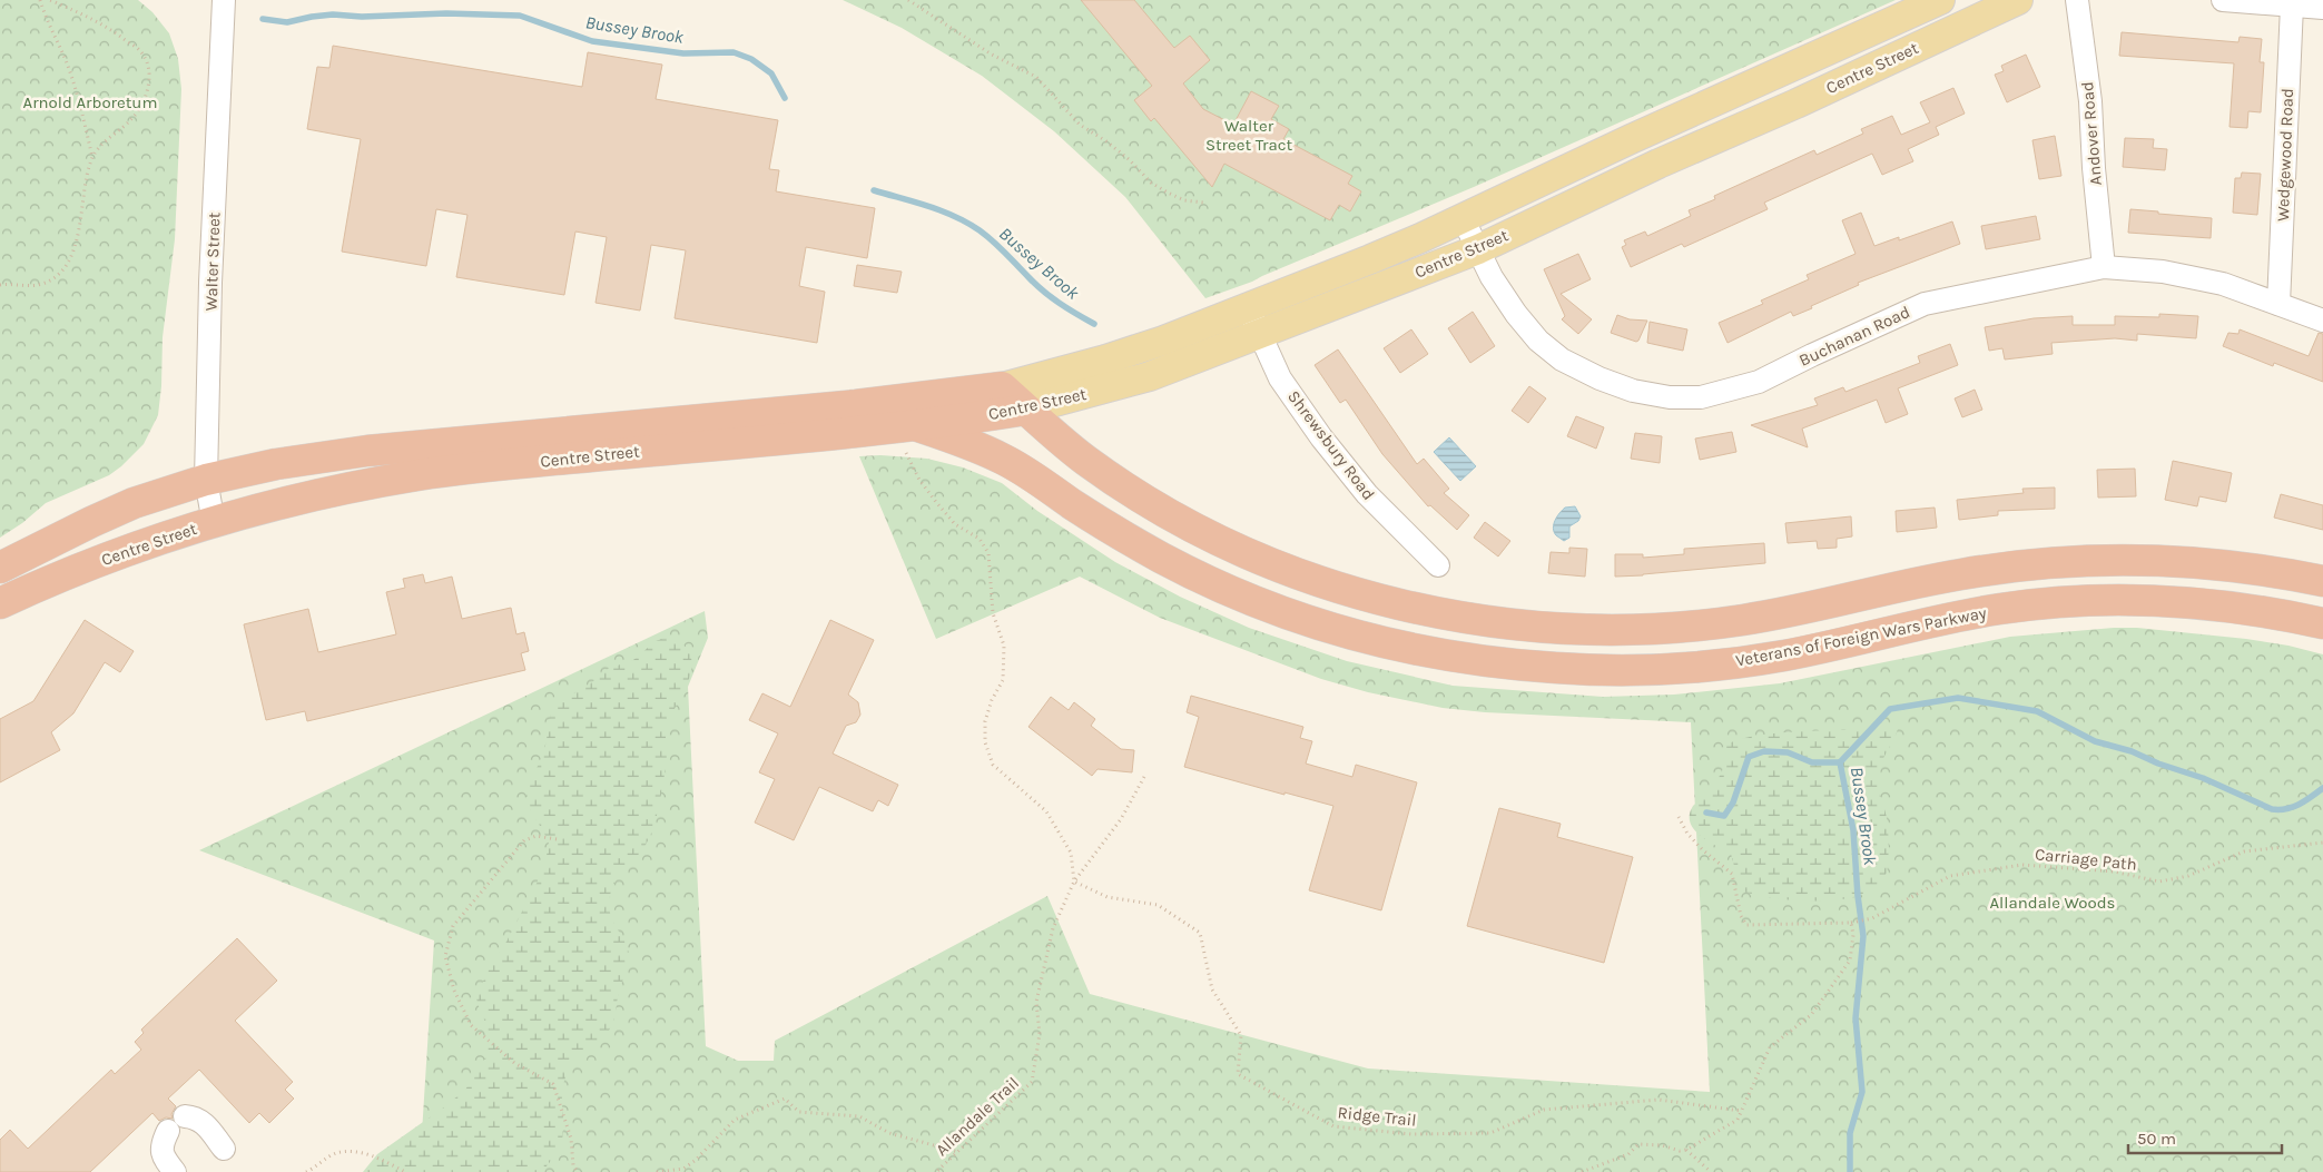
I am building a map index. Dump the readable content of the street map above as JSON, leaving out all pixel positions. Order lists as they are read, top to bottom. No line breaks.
{"streets":{"highway":["Centre Street","Veterans of Foreign Wars Parkway"],"street":["Andover Road","Wedgewood Road","Walter Street","Buchanan Road","Shrewsbury Road"],"path":["Carriage Path","Allandale Trail","Ridge Trail"]},"crossings":[["Centre Street","Walter Street"],["Centre Street","Buchanan Road"],["Centre Street","Shrewsbury Road"],["Centre Street","Veterans of Foreign Wars Parkway"],["Andover Road","Buchanan Road"],["Wedgewood Road","Buchanan Road"],["Allandale Trail","Ridge Trail"]],"water":["Bussey Brook"],"parks":["Arnold Arboretum","Walter Street Tract","Allandale Woods"],"scale_bar":"50 m"}
